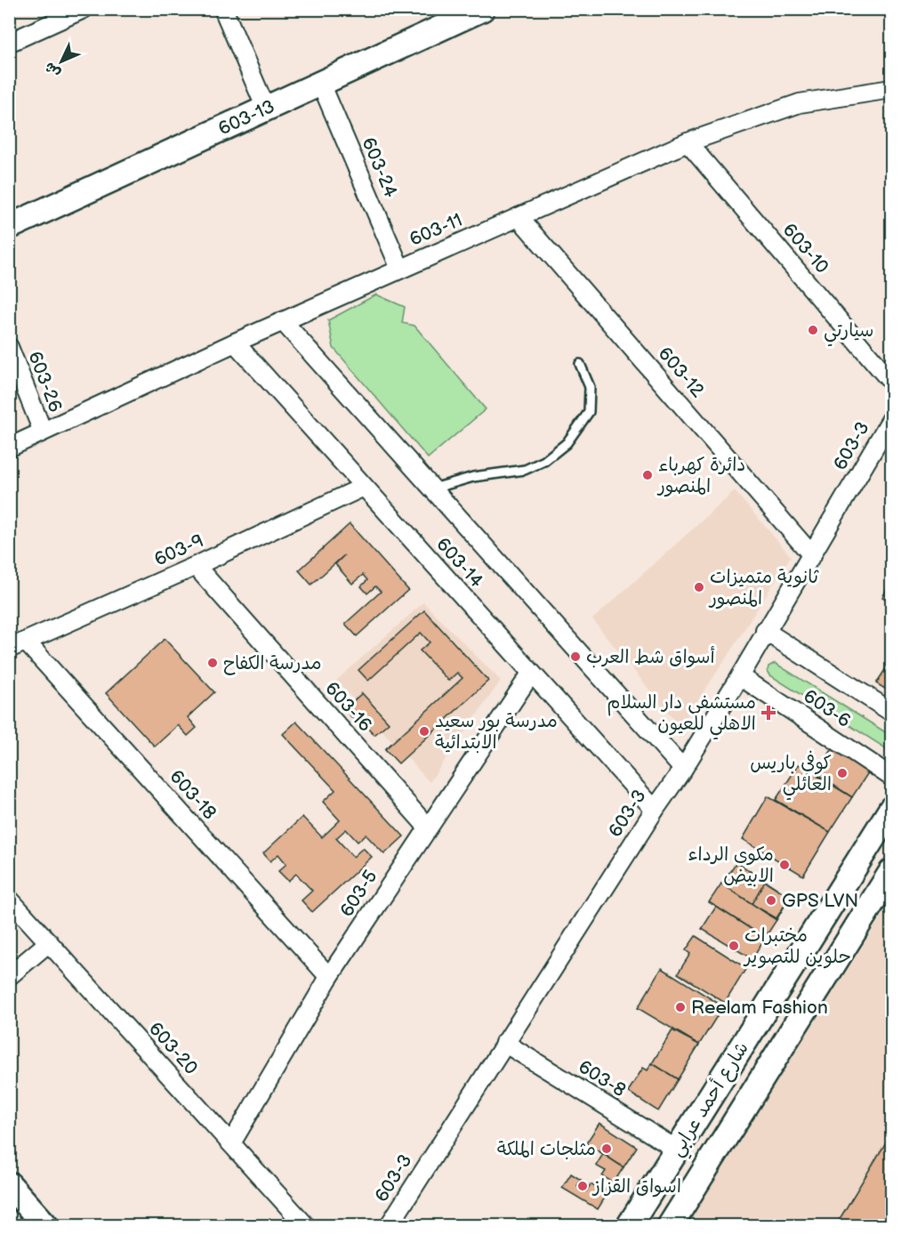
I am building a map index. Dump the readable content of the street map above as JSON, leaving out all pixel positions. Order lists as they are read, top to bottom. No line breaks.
{"streets":{"main road":["603-13","شارع أحمد عرابي"],"street":["603-24","603-11","603-10","603-12","603-26","603-3","603-9","603-14","603-16","603-6","603-18","603-5","603-20","603-8"]},"crossings":[["603-13","603-24"],["603-24","603-11"],["603-11","603-10"],["603-11","603-12"],["603-11","603-26"],["603-11","603-14"],["603-12","603-3"],["603-3","603-14"],["603-3","603-6"],["603-3","603-8"],["603-9","603-14"],["603-9","603-16"],["603-9","603-18"],["603-14","603-5"],["603-16","603-5"],["603-18","603-5"],["603-5","603-20"],["603-8","شارع أحمد عرابي"]],"places":{"other":["سيارتي","دائرة كهرباء المنصور","ثانوية متميزات المنصور","أسواق شط العرب","مدرسة الكفاح","مدرسة بور سعيد الابتدائية","كوفي باريس العائلي","مكوى الرداء الابيض","GPS LVN","مختبرات حلوين للتصوير","Reelam Fashion","مثلجات الملكة","اسواق القزاز"],"health":["مستشفى دار السلام الاهلي للعيون"]},"north":"bottom left"}
